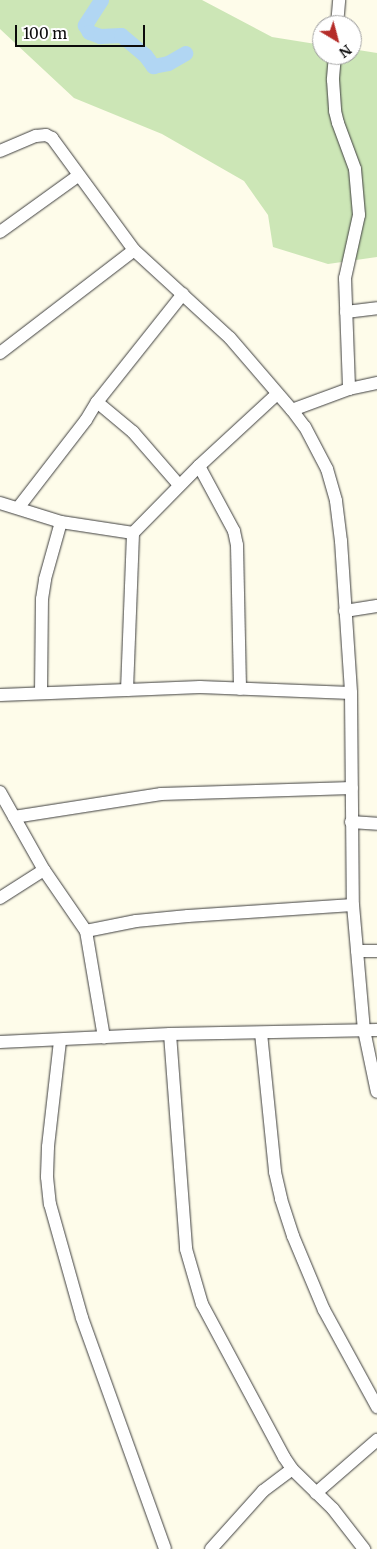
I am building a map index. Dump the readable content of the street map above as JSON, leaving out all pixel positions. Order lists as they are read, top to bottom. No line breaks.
{"scale_bar":"100 m","north":"bottom right"}
